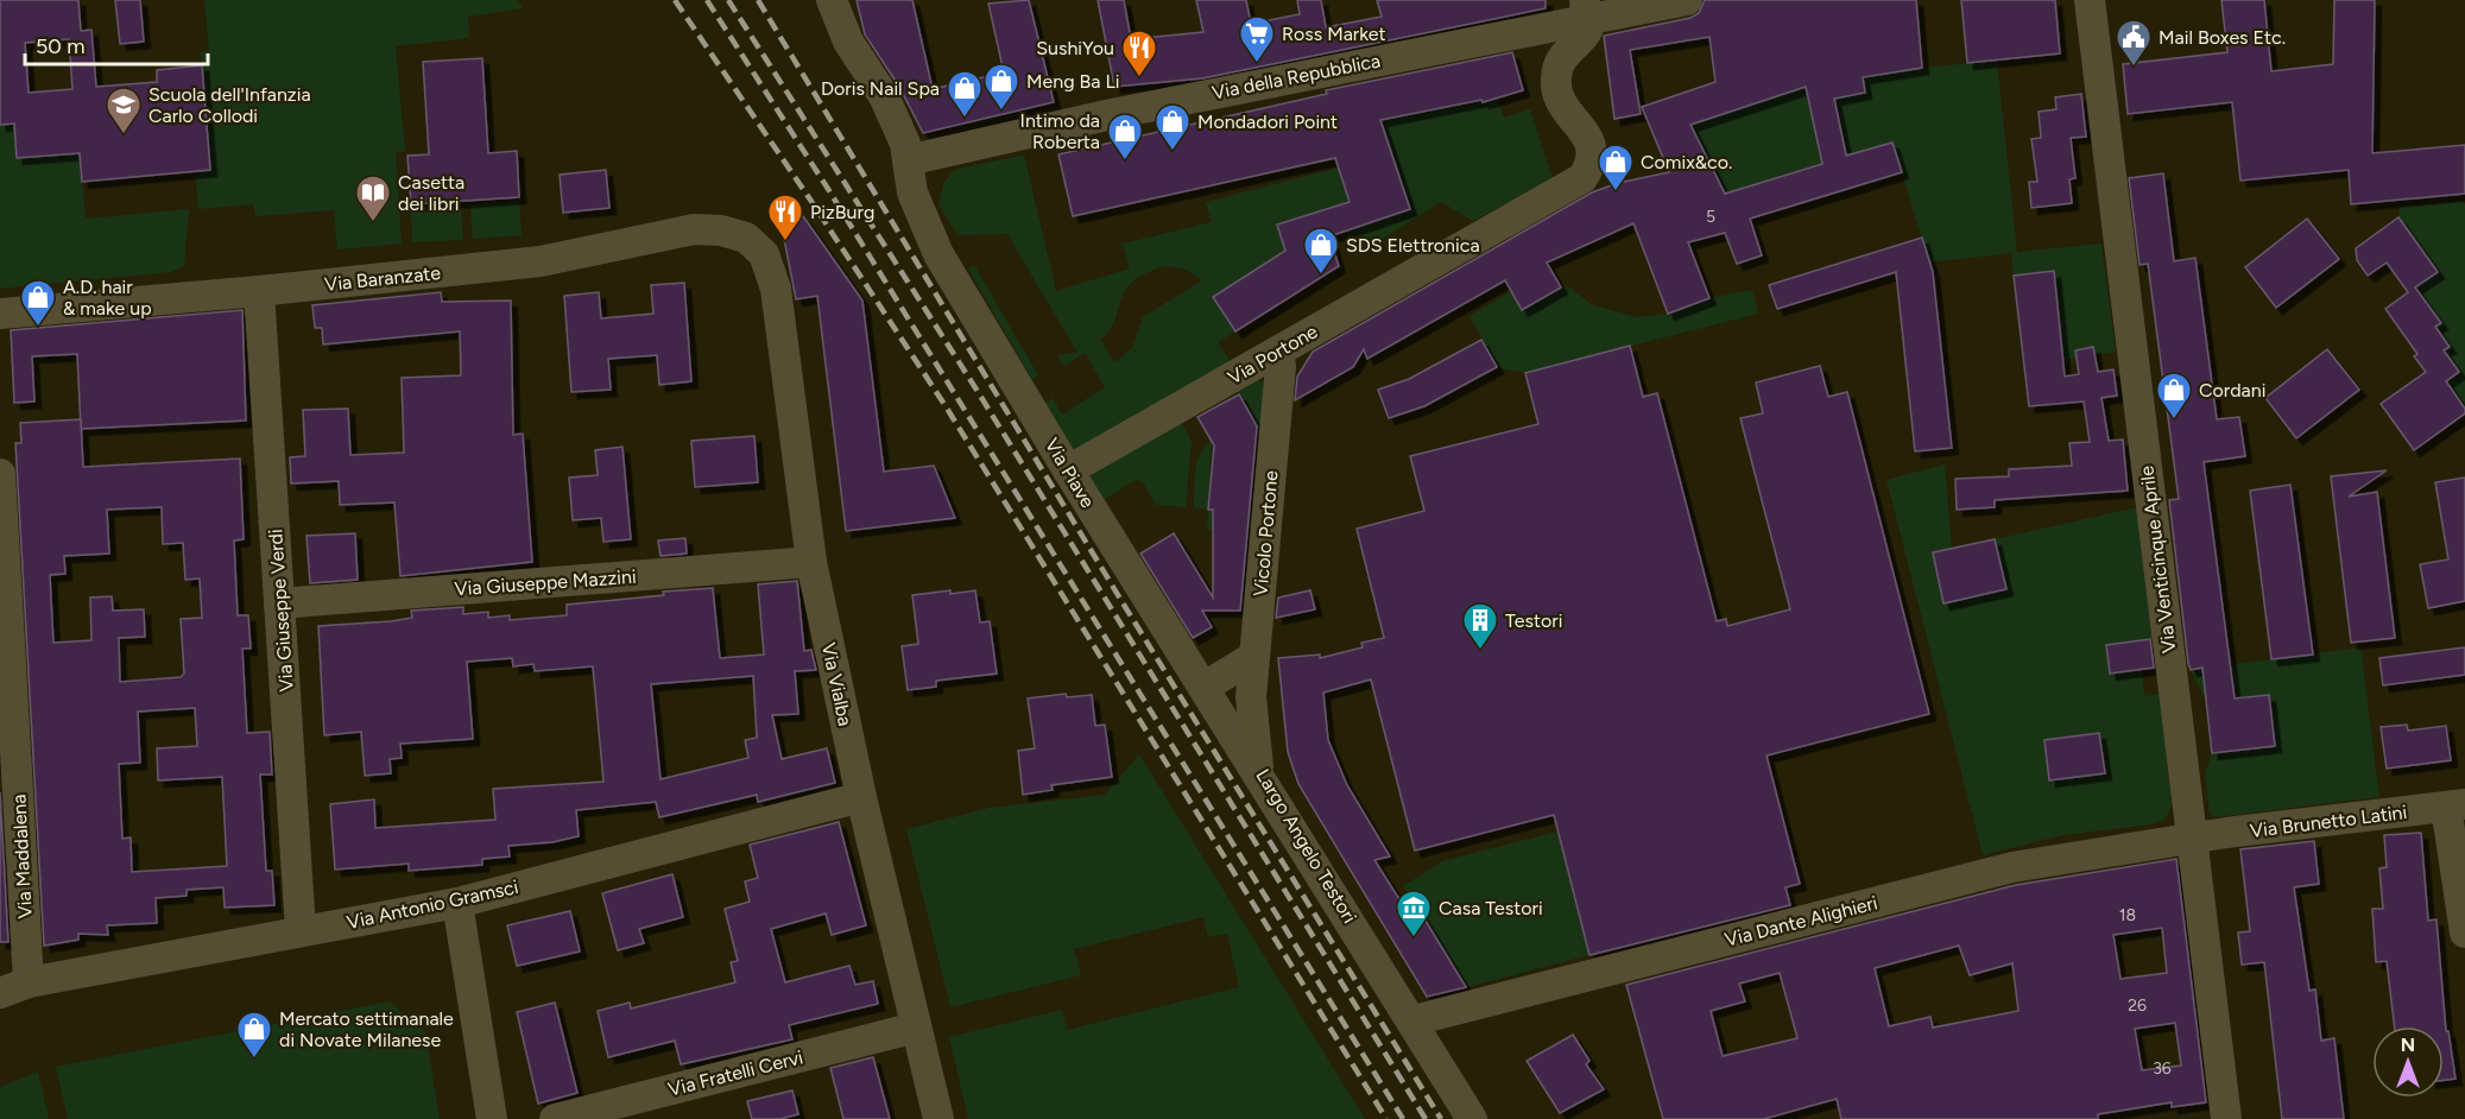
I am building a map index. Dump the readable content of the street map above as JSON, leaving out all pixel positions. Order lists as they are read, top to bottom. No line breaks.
{"streets":{"street":["Via della Repubblica","Via Baranzate","Via Portone","Via Piave","Vicolo Portone","Via Venticinque Aprile","Via Giuseppe Mazzini","Via Giuseppe Verdi","Via Vialba","Via Brunetto Latini","Largo Angelo Testori","Via Maddalena","Via Antonio Gramsci","Via Dante Alighieri","Via Fratelli Cervi"]},"crossings":[["Via della Repubblica","Via Portone"],["Via della Repubblica","Via Piave"],["Via Baranzate","Via Giuseppe Verdi"],["Via Baranzate","Via Vialba"],["Via Portone","Via Piave"],["Via Portone","Vicolo Portone"],["Via Piave","Largo Angelo Testori"],["Vicolo Portone","Largo Angelo Testori"],["Via Venticinque Aprile","Via Brunetto Latini"],["Via Venticinque Aprile","Via Dante Alighieri"],["Via Giuseppe Mazzini","Via Giuseppe Verdi"],["Via Giuseppe Mazzini","Via Vialba"],["Via Giuseppe Verdi","Via Antonio Gramsci"],["Via Vialba","Via Antonio Gramsci"],["Via Vialba","Via Fratelli Cervi"],["Via Brunetto Latini","Via Dante Alighieri"],["Largo Angelo Testori","Via Dante Alighieri"],["Via Maddalena","Via Antonio Gramsci"]],"places":{"supermarket":["Ross Market"],"public building":["Mail Boxes Etc."],"restaurant":["SushiYou","PizBurg"],"shop":["Meng Ba Li","Doris Nail Spa","Mondadori Point","Intimo da Roberta","Comix&co.","SDS Elettronica","A.D. hair & make up","Cordani","Mercato settimanale di Novate Milanese"],"school or university":["Scuola dell'Infanzia Carlo Collodi"],"library":["Casetta dei libri"],"building":["Testori"],"museum":["Casa Testori"]},"house_numbers":["5","18","26","36"],"scale_bar":"50 m","north":"top"}
